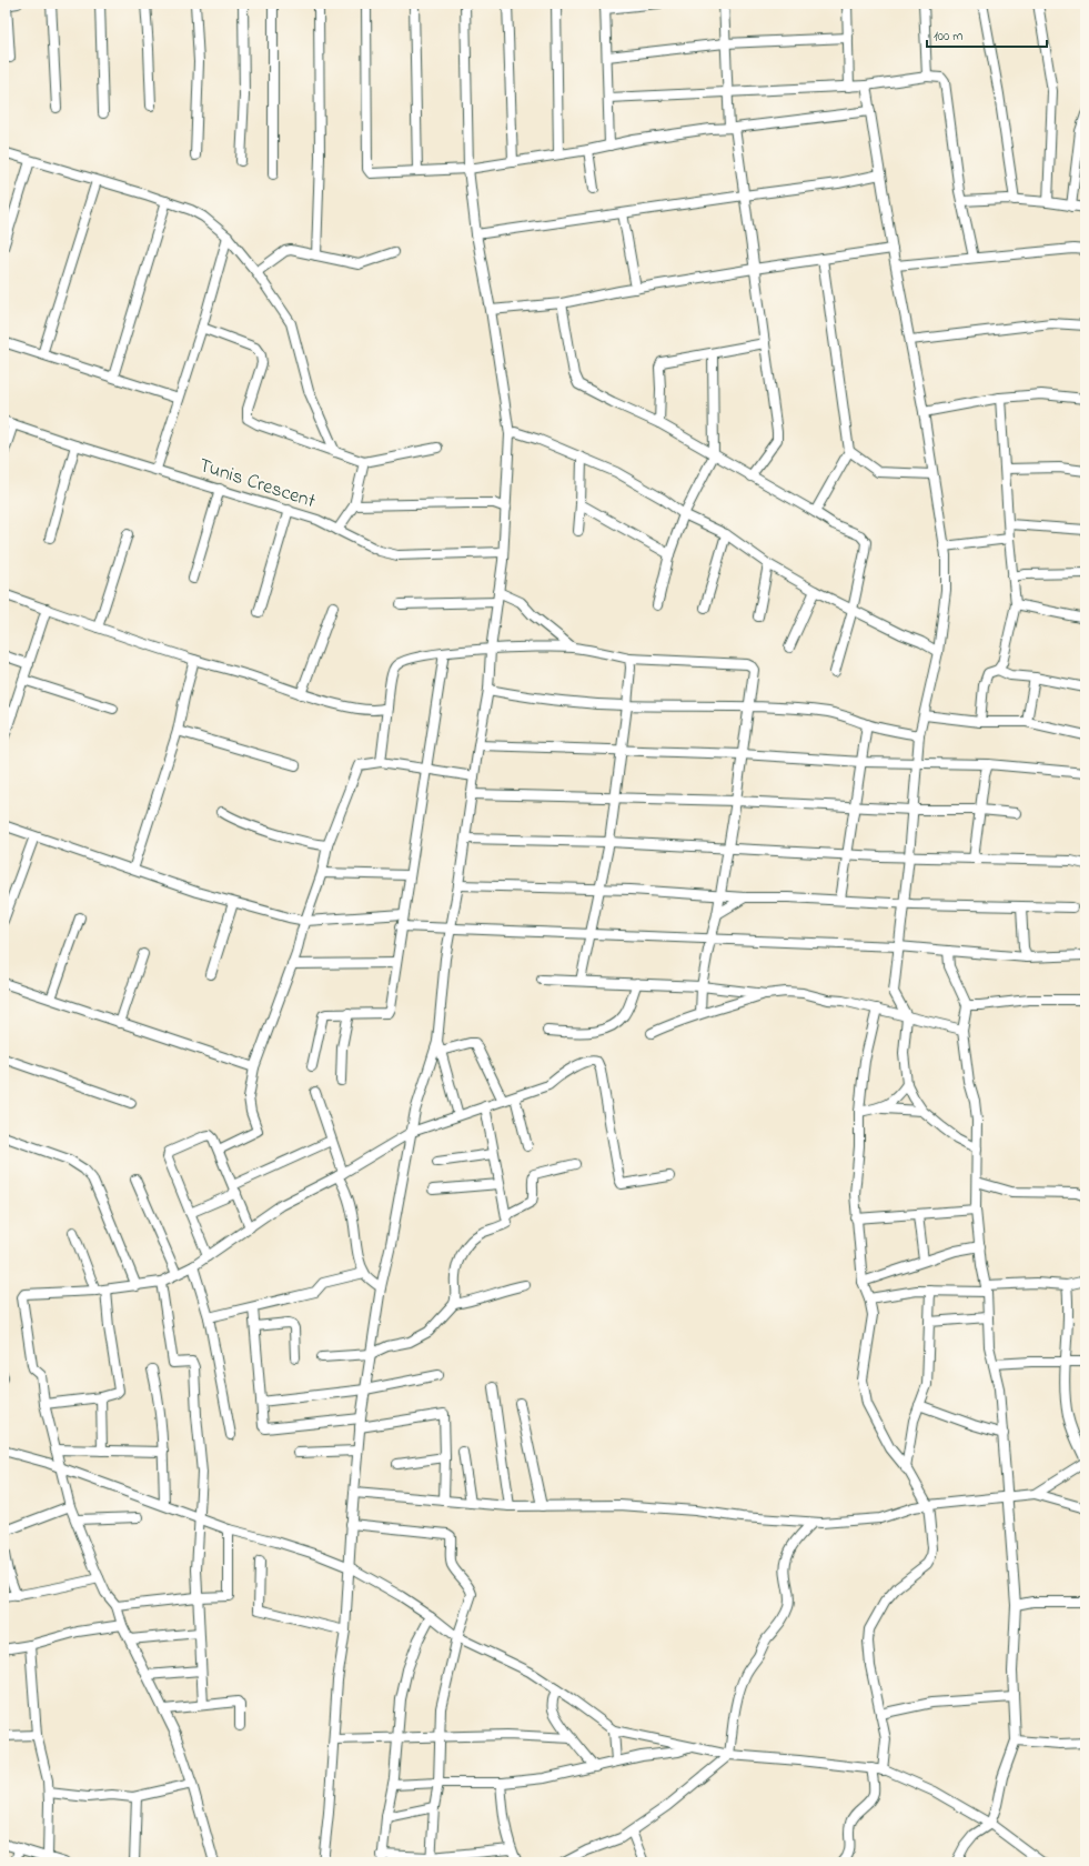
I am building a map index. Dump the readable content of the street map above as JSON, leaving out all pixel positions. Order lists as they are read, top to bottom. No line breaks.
{"streets":{"street":["Tunis Crescent"]},"scale_bar":"100 m"}
